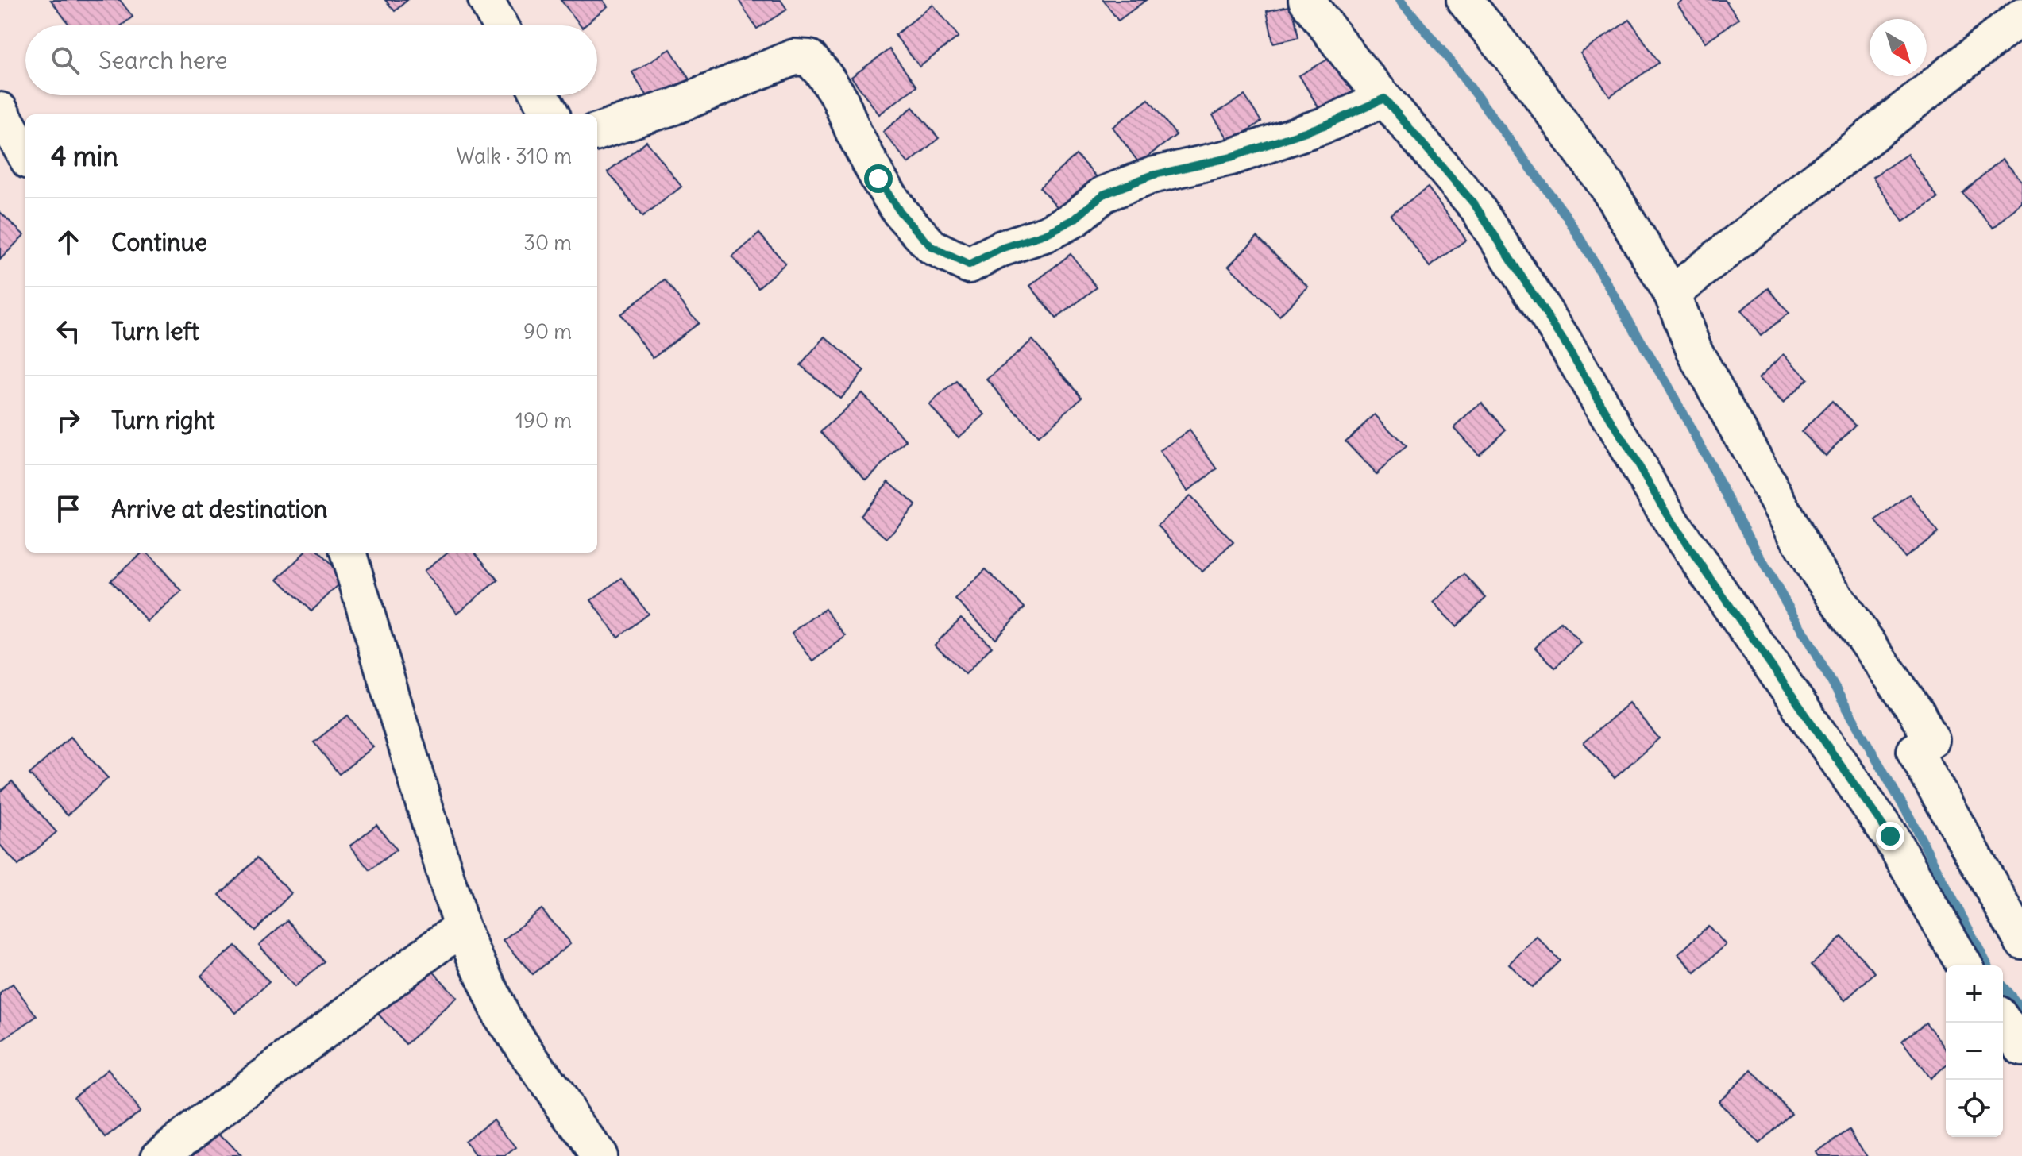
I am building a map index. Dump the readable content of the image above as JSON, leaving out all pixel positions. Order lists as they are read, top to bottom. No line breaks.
{"north":"bottom right","page":{"search":"Search here","heading":["4 min","Walk · 310 m"],"list":[["Continue","30 m"],["Turn left","90 m"],["Turn right","190 m"],"Arrive at destination"],"map_buttons":["+","−"]}}
